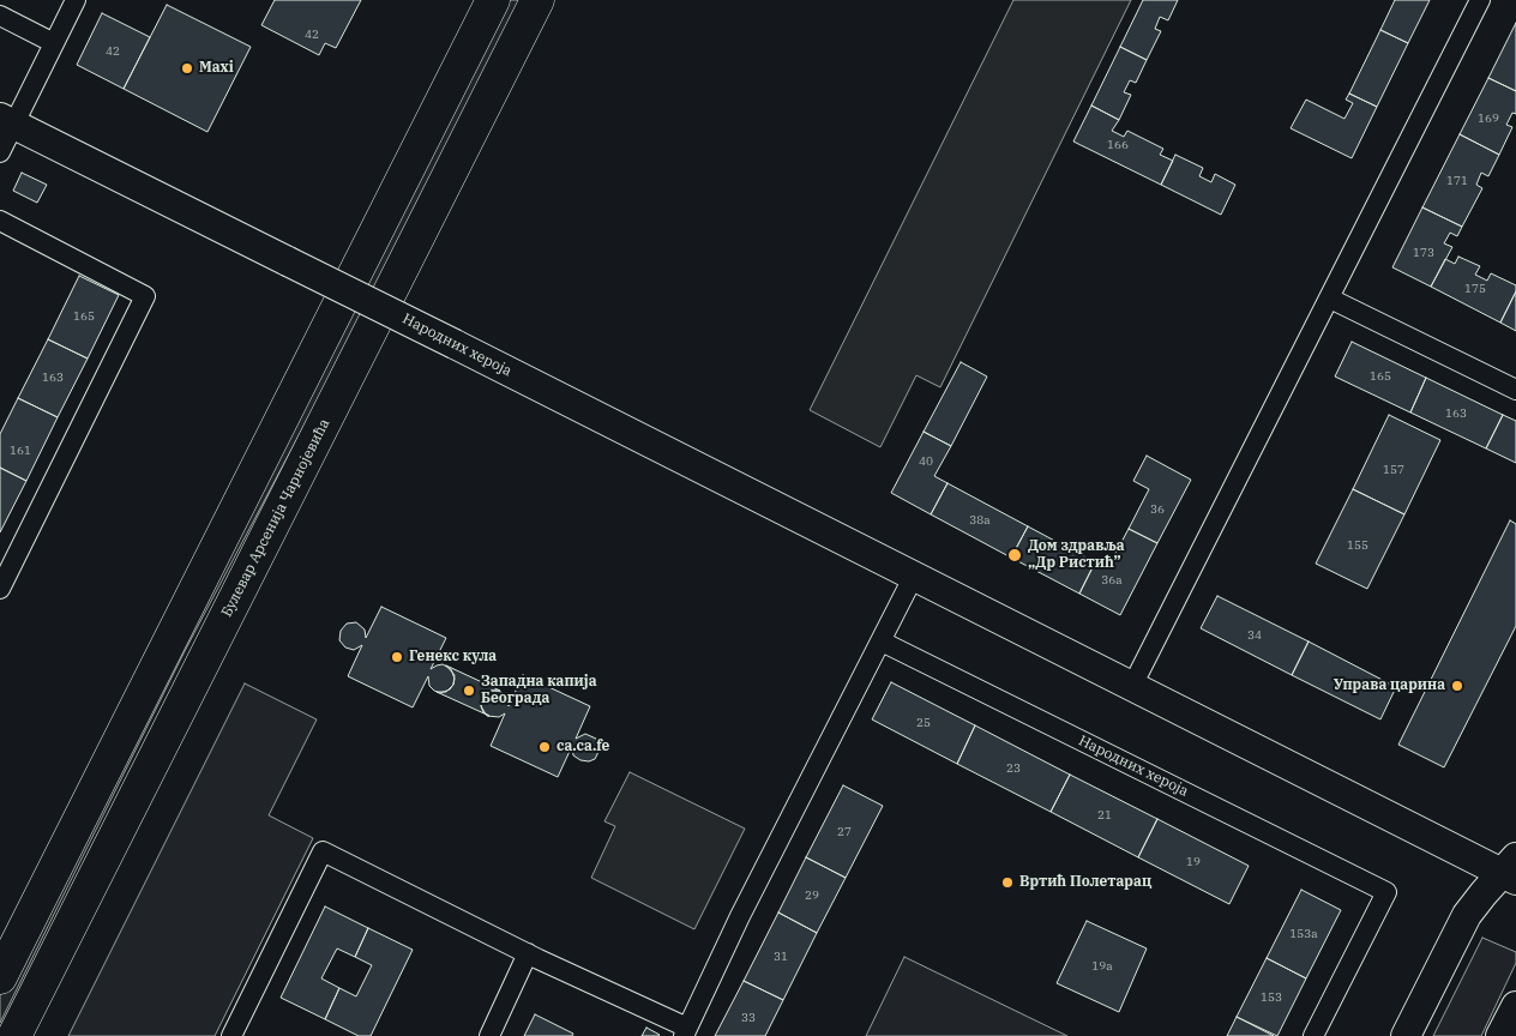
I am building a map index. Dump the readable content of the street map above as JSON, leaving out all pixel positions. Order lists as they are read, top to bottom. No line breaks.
{"streets":{"highway":["Булевар Арсенија Чарнојевића"],"street":["Народних хероја"]},"places":["Maxi","Дом здравља „Др Ристић”","Генекс кула","Управа царина","Западна капија Београда","ca.ca.fe","Вртић Полетарац"],"house_numbers":["42","42","169","166","171","173","175","165","165","163","163","161","40","157","36","38a","155","36a","34","25","23","21","27","19","29","153a","31","19a","153","33"]}
